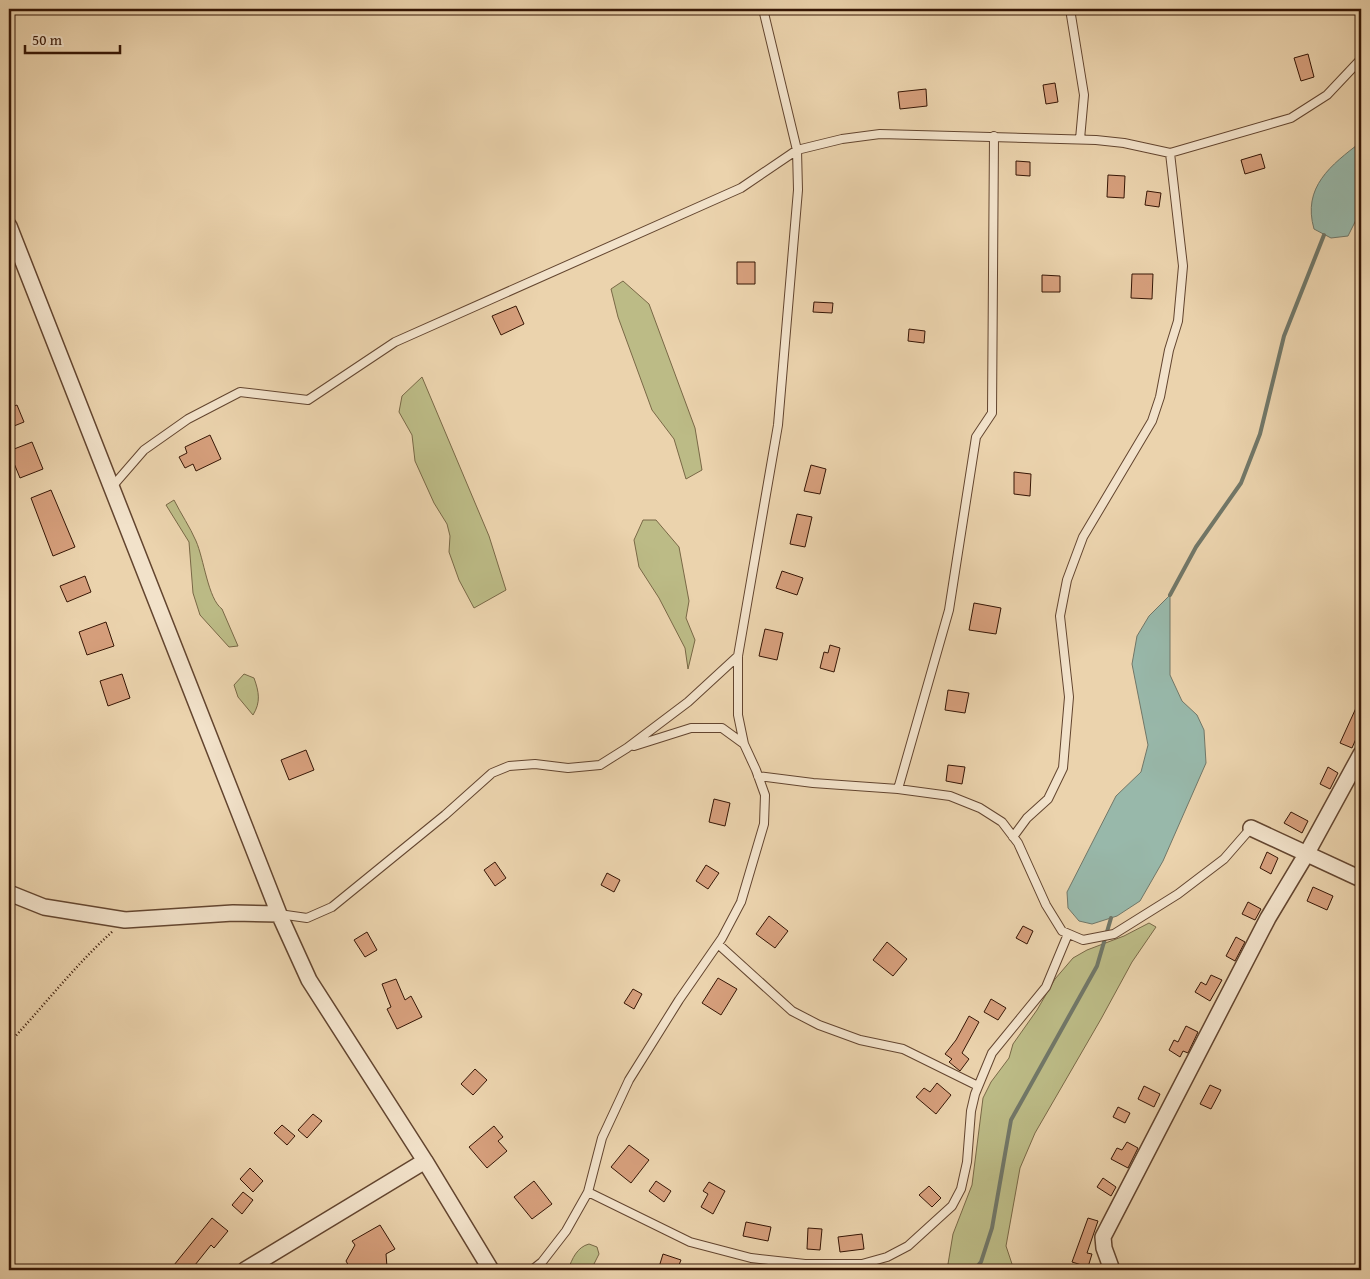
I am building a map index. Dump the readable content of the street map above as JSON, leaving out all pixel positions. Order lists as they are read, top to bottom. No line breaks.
{"scale_bar":"50 m"}
